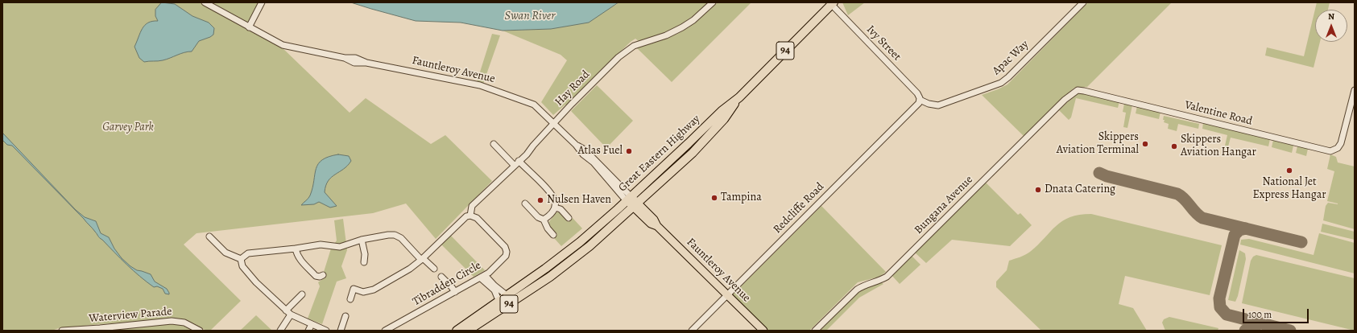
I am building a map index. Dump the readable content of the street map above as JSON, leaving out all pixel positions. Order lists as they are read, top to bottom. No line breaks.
{"streets":{"highway":["94","Great Eastern Highway"],"main road":["Fauntleroy Avenue"],"street":["Ivy Street","Apac Way","Hay Road","Valentine Road","Bungana Avenue","Redcliffe Road","Tibradden Circle","Waterview Parade"]},"crossings":[["Ivy Street","Apac Way"],["Ivy Street","Great Eastern Highway"],["Ivy Street","Redcliffe Road"],["Apac Way","Redcliffe Road"],["Fauntleroy Avenue","Hay Road"],["Fauntleroy Avenue","Great Eastern Highway"],["Fauntleroy Avenue","Redcliffe Road"],["Hay Road","Tibradden Circle"],["Valentine Road","Bungana Avenue"]],"water":["Swan River"],"parks":["Garvey Park"],"places":["Skippers Aviation Terminal","Skippers Aviation Hangar","Atlas Fuel","National Jet Express Hangar","Dnata Catering","Tampina","Nulsen Haven"],"scale_bar":"100 m","north":"top"}
